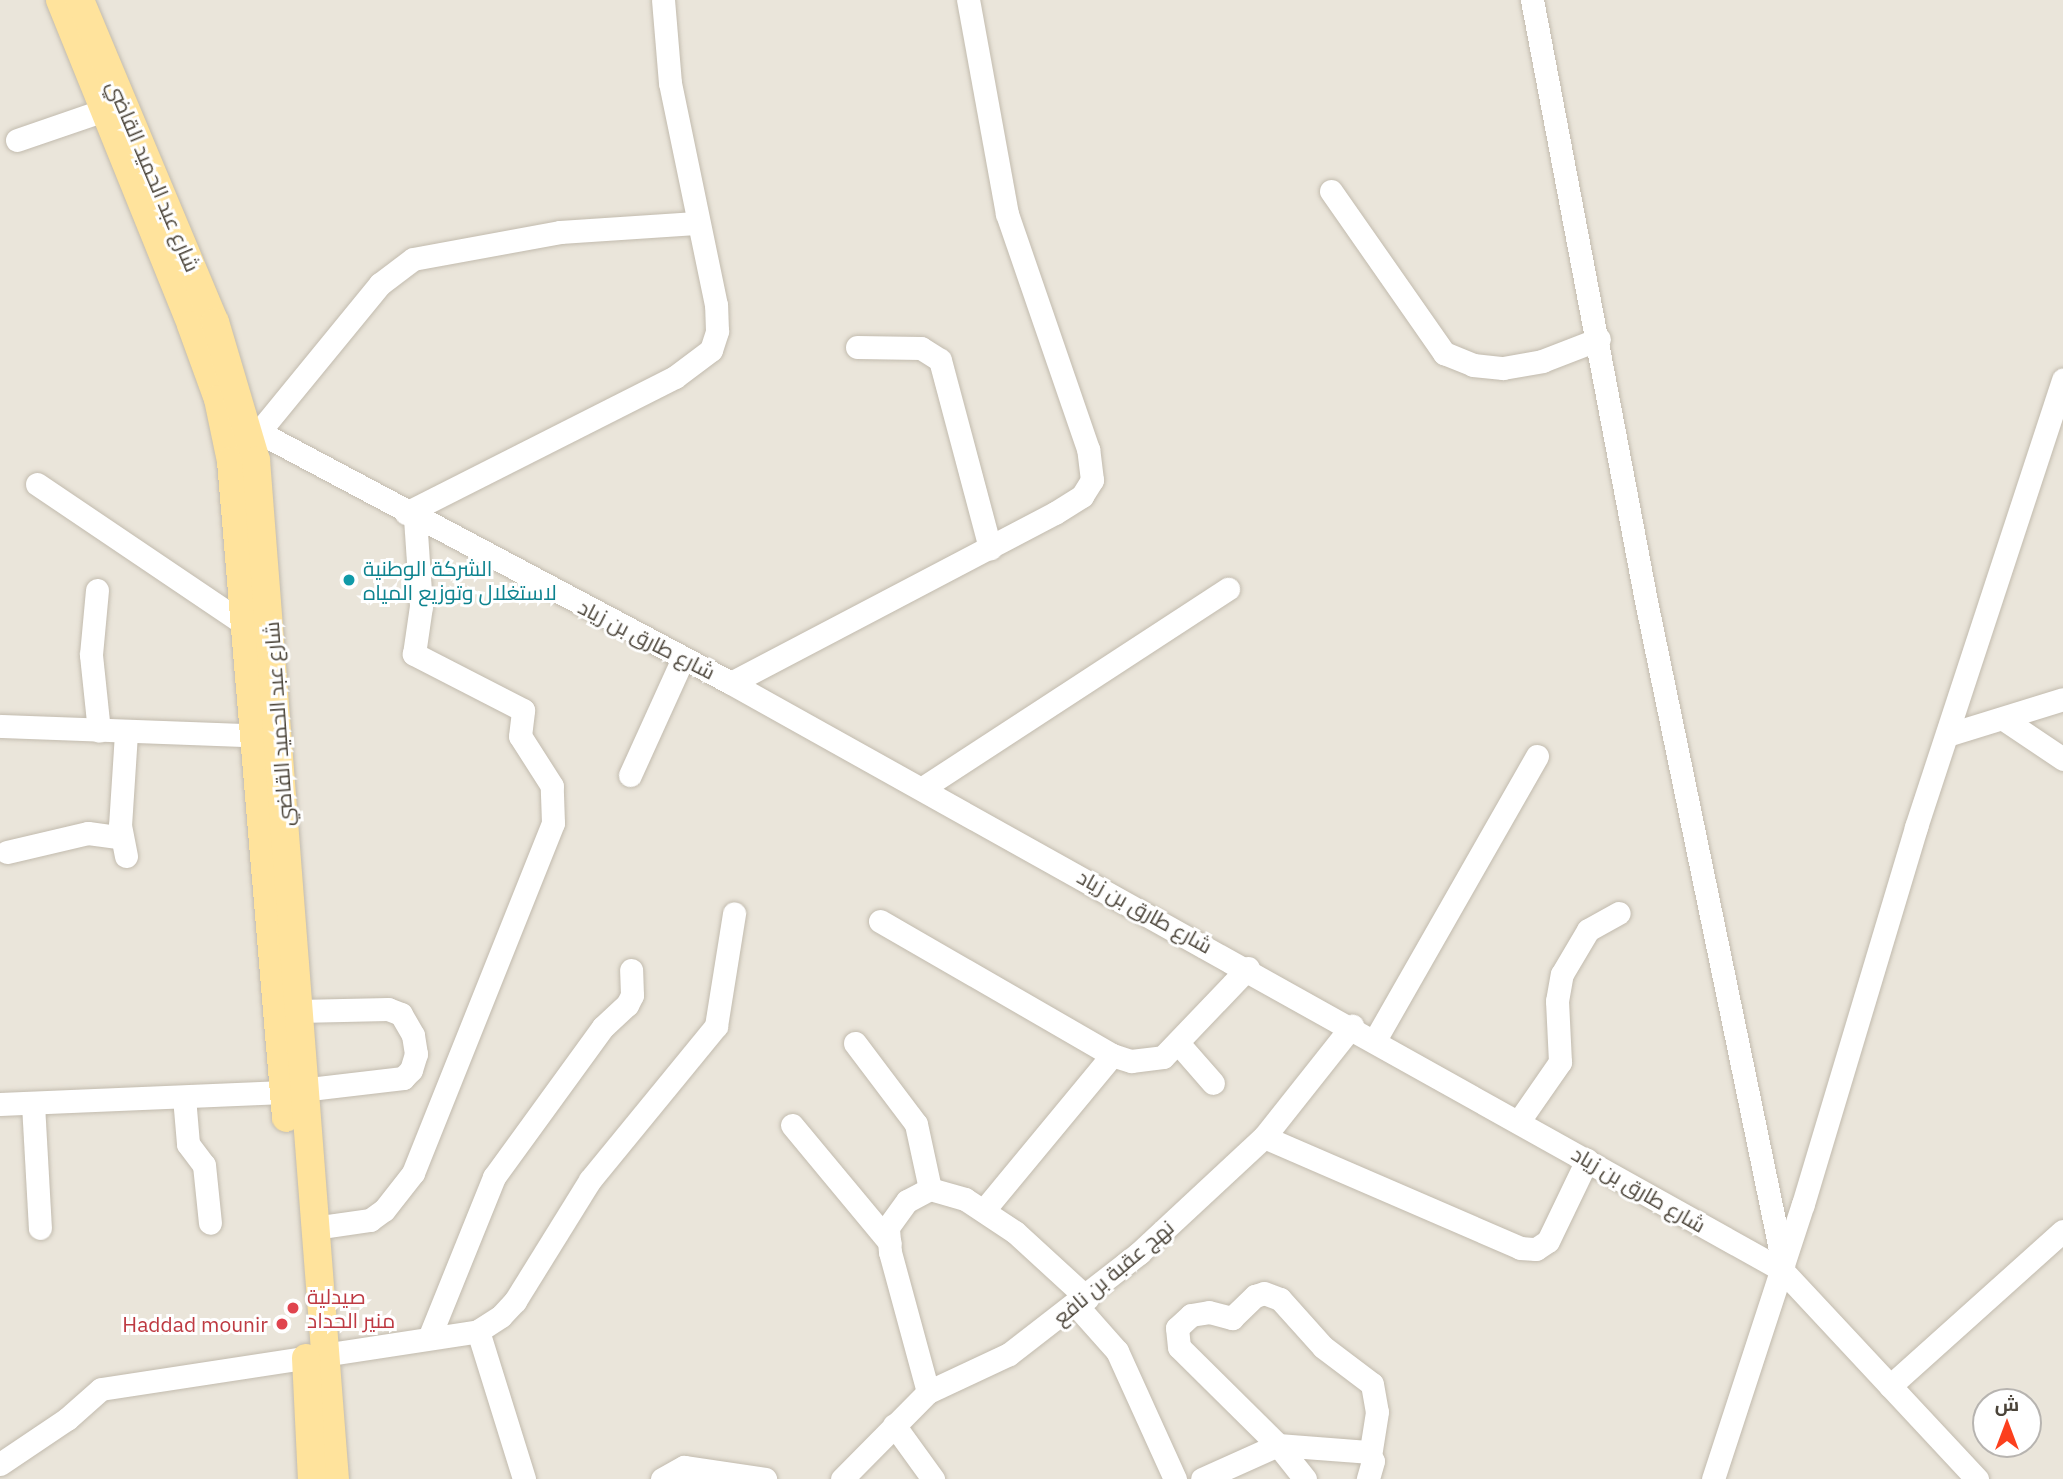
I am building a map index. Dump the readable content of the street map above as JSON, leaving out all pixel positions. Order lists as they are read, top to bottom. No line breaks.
{"streets":{"main road":["شارع عبد الحميد القاضي"],"street":["شارع طارق بن زياد","نهج عقبة بن نافع"]},"crossings":[["شارع عبد الحميد القاضي","شارع طارق بن زياد"],["شارع طارق بن زياد","نهج عقبة بن نافع"]],"places":["الشركة الوطنية لاستغلال وتوزيع المياه","صيدلية منير الحداد","Haddad mounir"],"north":"top"}
